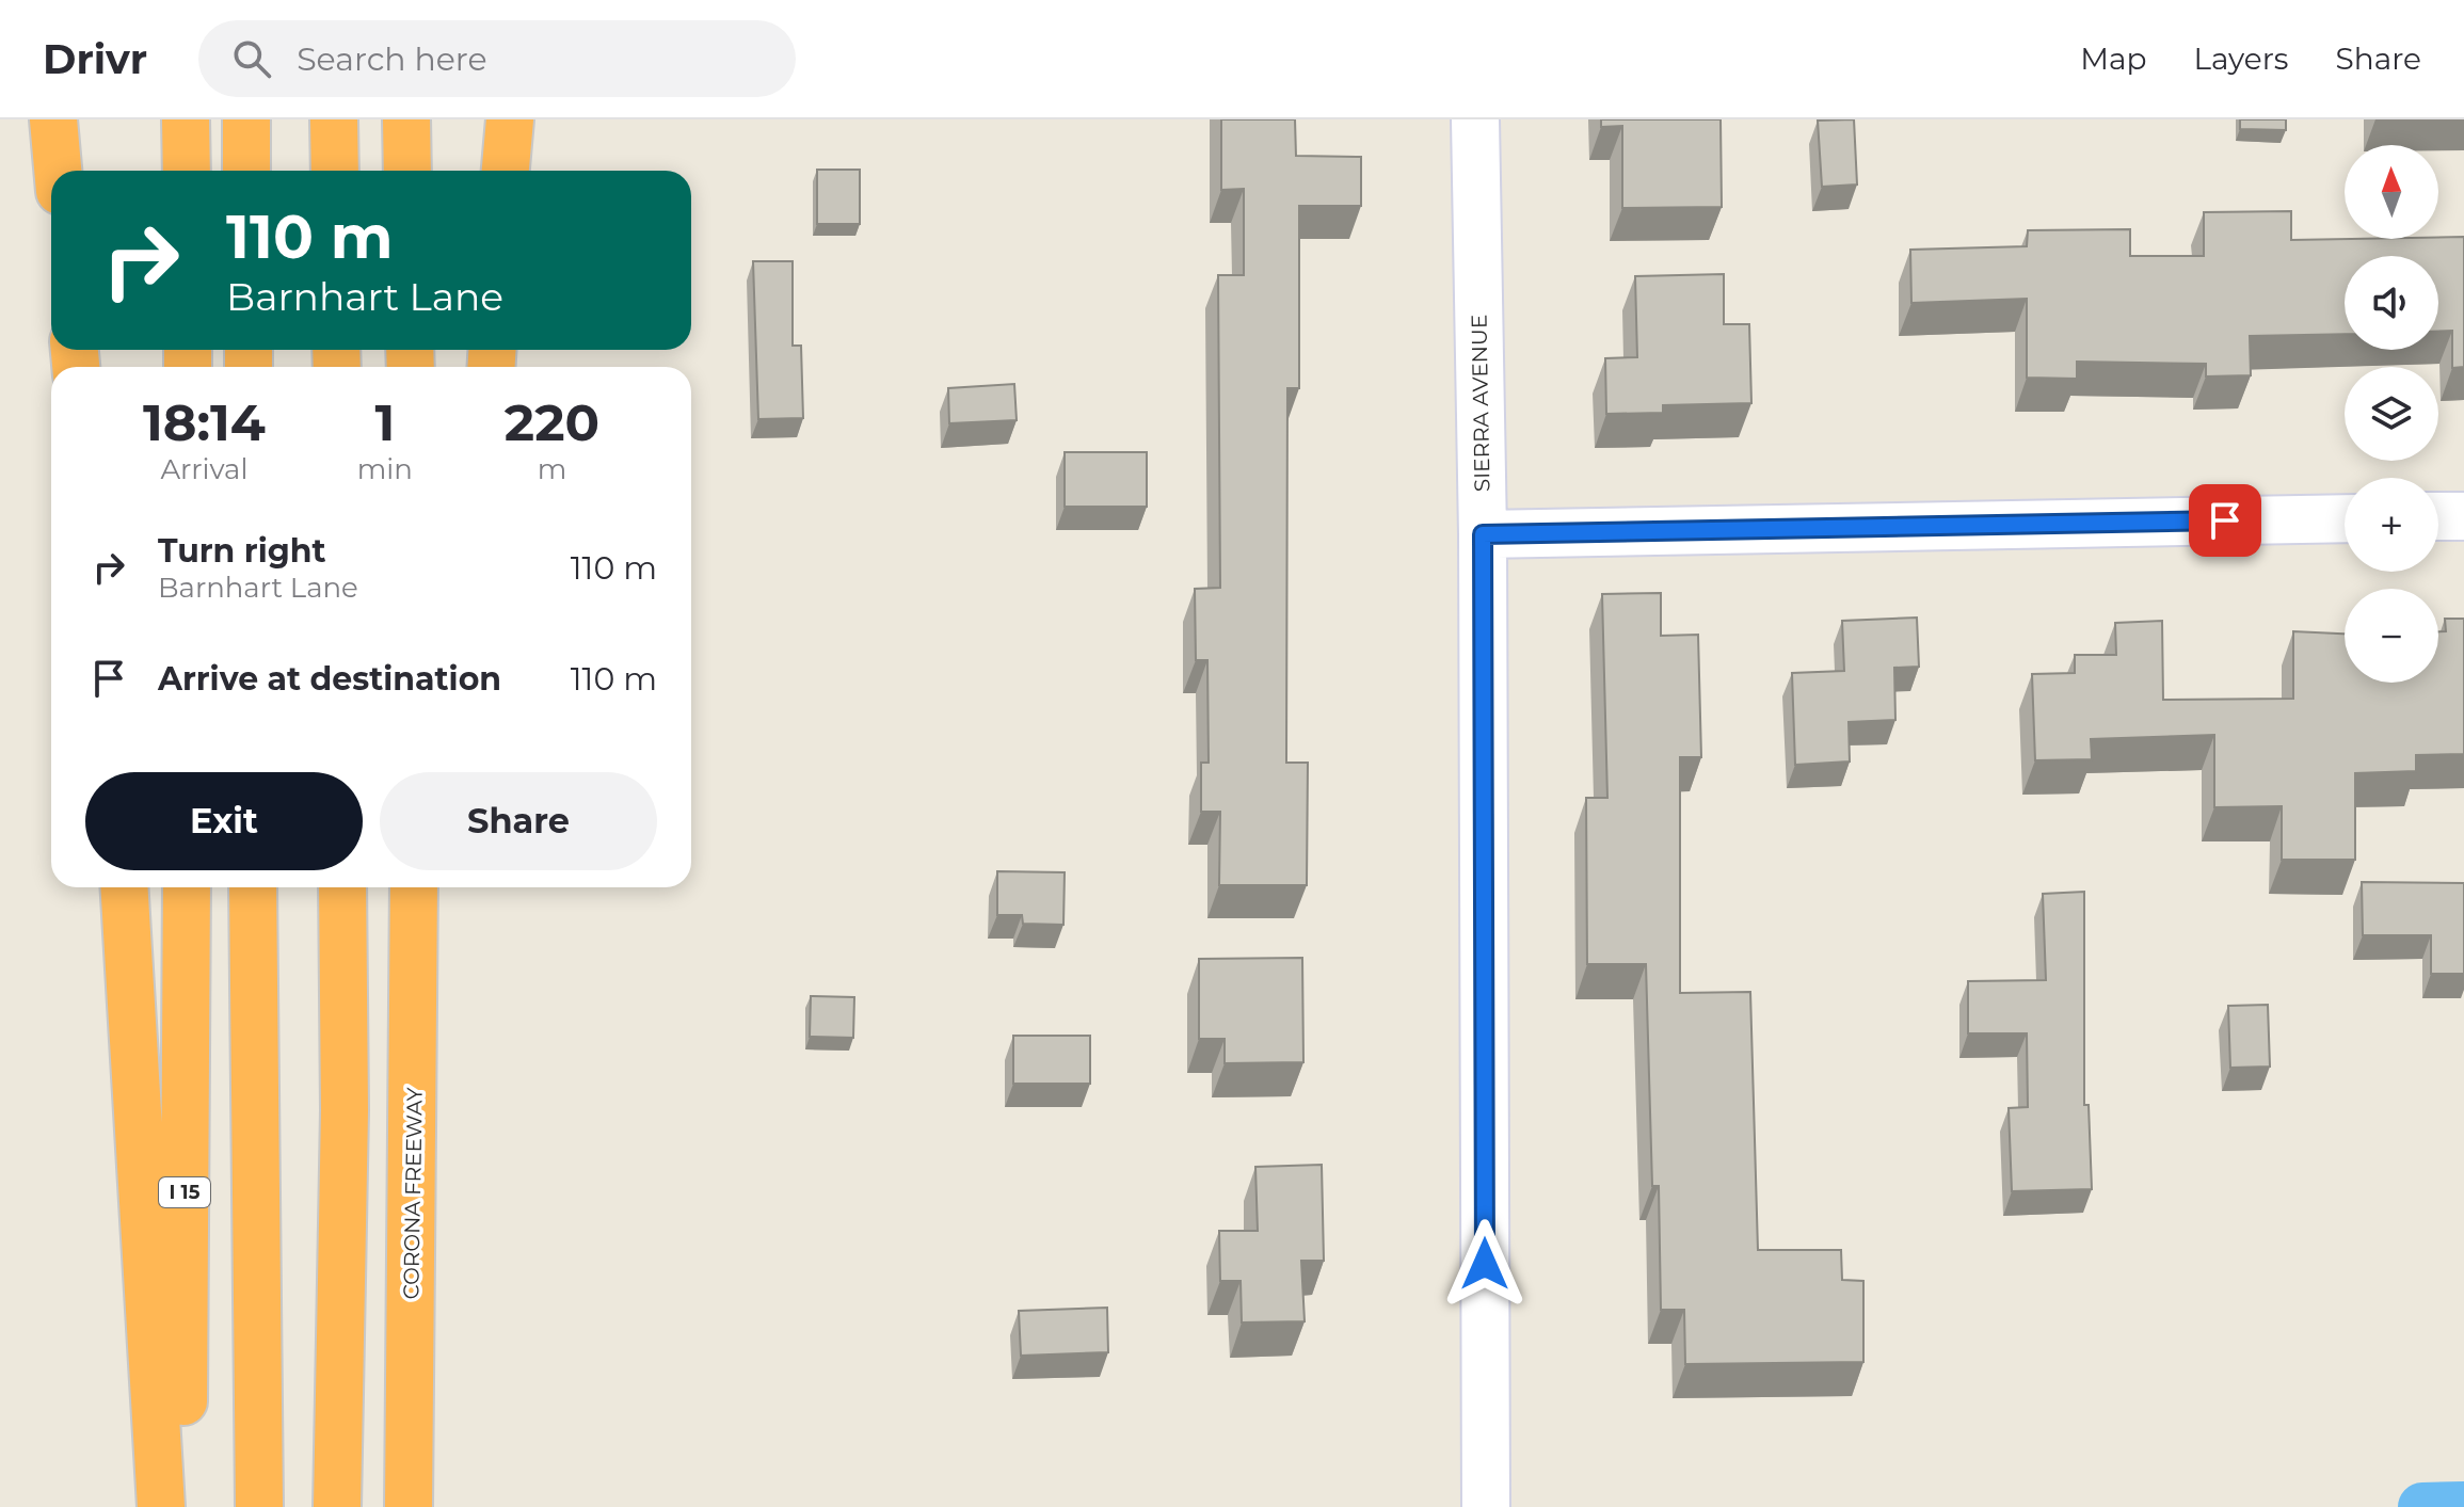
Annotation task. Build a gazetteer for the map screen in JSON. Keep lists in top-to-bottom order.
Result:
{
  "streets": {
    "highway": ["I 15", "CORONA FREEWAY"],
    "street": ["SIERRA AVENUE"]
  },
  "north": "top",
  "page": {
    "header": "Drivr",
    "search": "Search here",
    "nav": ["Map", "Layers", "Share"],
    "map_buttons": ["+", "−"],
    "turn": ["110 m", "Barnhart Lane"],
    "eta": [
      "18:14",
      "Arrival",
      "1",
      "min",
      "220",
      "m"
    ],
    "list": [
      {
        "name": "Turn right",
        "note": "Barnhart Lane",
        "value": "110 m"
      },
      {
        "name": "Arrive at destination",
        "value": "110 m"
      }
    ],
    "buttons": ["Exit", "Share"]
  }
}
